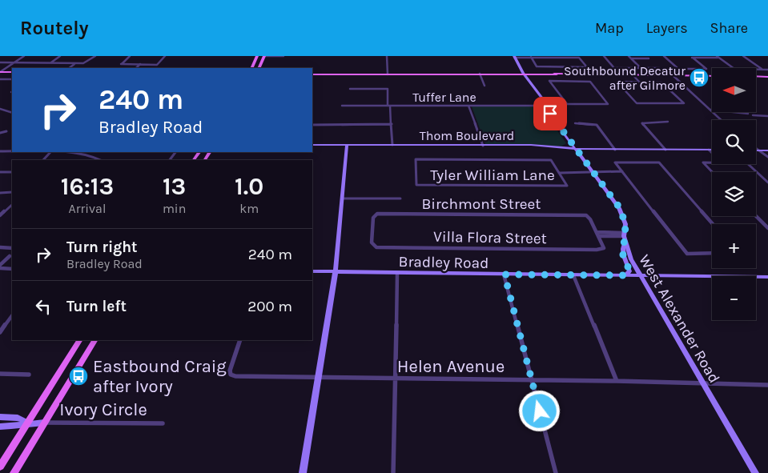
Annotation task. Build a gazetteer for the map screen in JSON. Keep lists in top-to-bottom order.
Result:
{
  "streets": {
    "street": [
      "Tuffer Lane",
      "Thom Boulevard",
      "Tyler William Lane",
      "Birchmont Street",
      "Villa Flora Street",
      "Bradley Road",
      "West Alexander Road",
      "Helen Avenue",
      "Ivory Circle"
    ]
  },
  "crossings": [
    ["Tuffer Lane", "West Alexander Road"],
    ["Thom Boulevard", "West Alexander Road"],
    ["Birchmont Street", "Villa Flora Street"],
    ["Bradley Road", "West Alexander Road"],
    ["West Alexander Road", "Helen Avenue"]
  ],
  "places": {
    "bus stop": ["Southbound Decatur after Gilmore", "Eastbound Craig after Ivory"]
  },
  "north": "left",
  "page": {
    "header": "Routely",
    "nav": ["Map", "Layers", "Share"],
    "map_buttons": ["+", "−"],
    "turn": ["240 m", "Bradley Road"],
    "eta": [
      "16:13",
      "Arrival",
      "13",
      "min",
      "1.0",
      "km"
    ],
    "list": [
      {
        "name": "Turn right",
        "note": "Bradley Road",
        "value": "240 m"
      },
      {
        "name": "Turn left",
        "value": "200 m"
      }
    ]
  }
}
